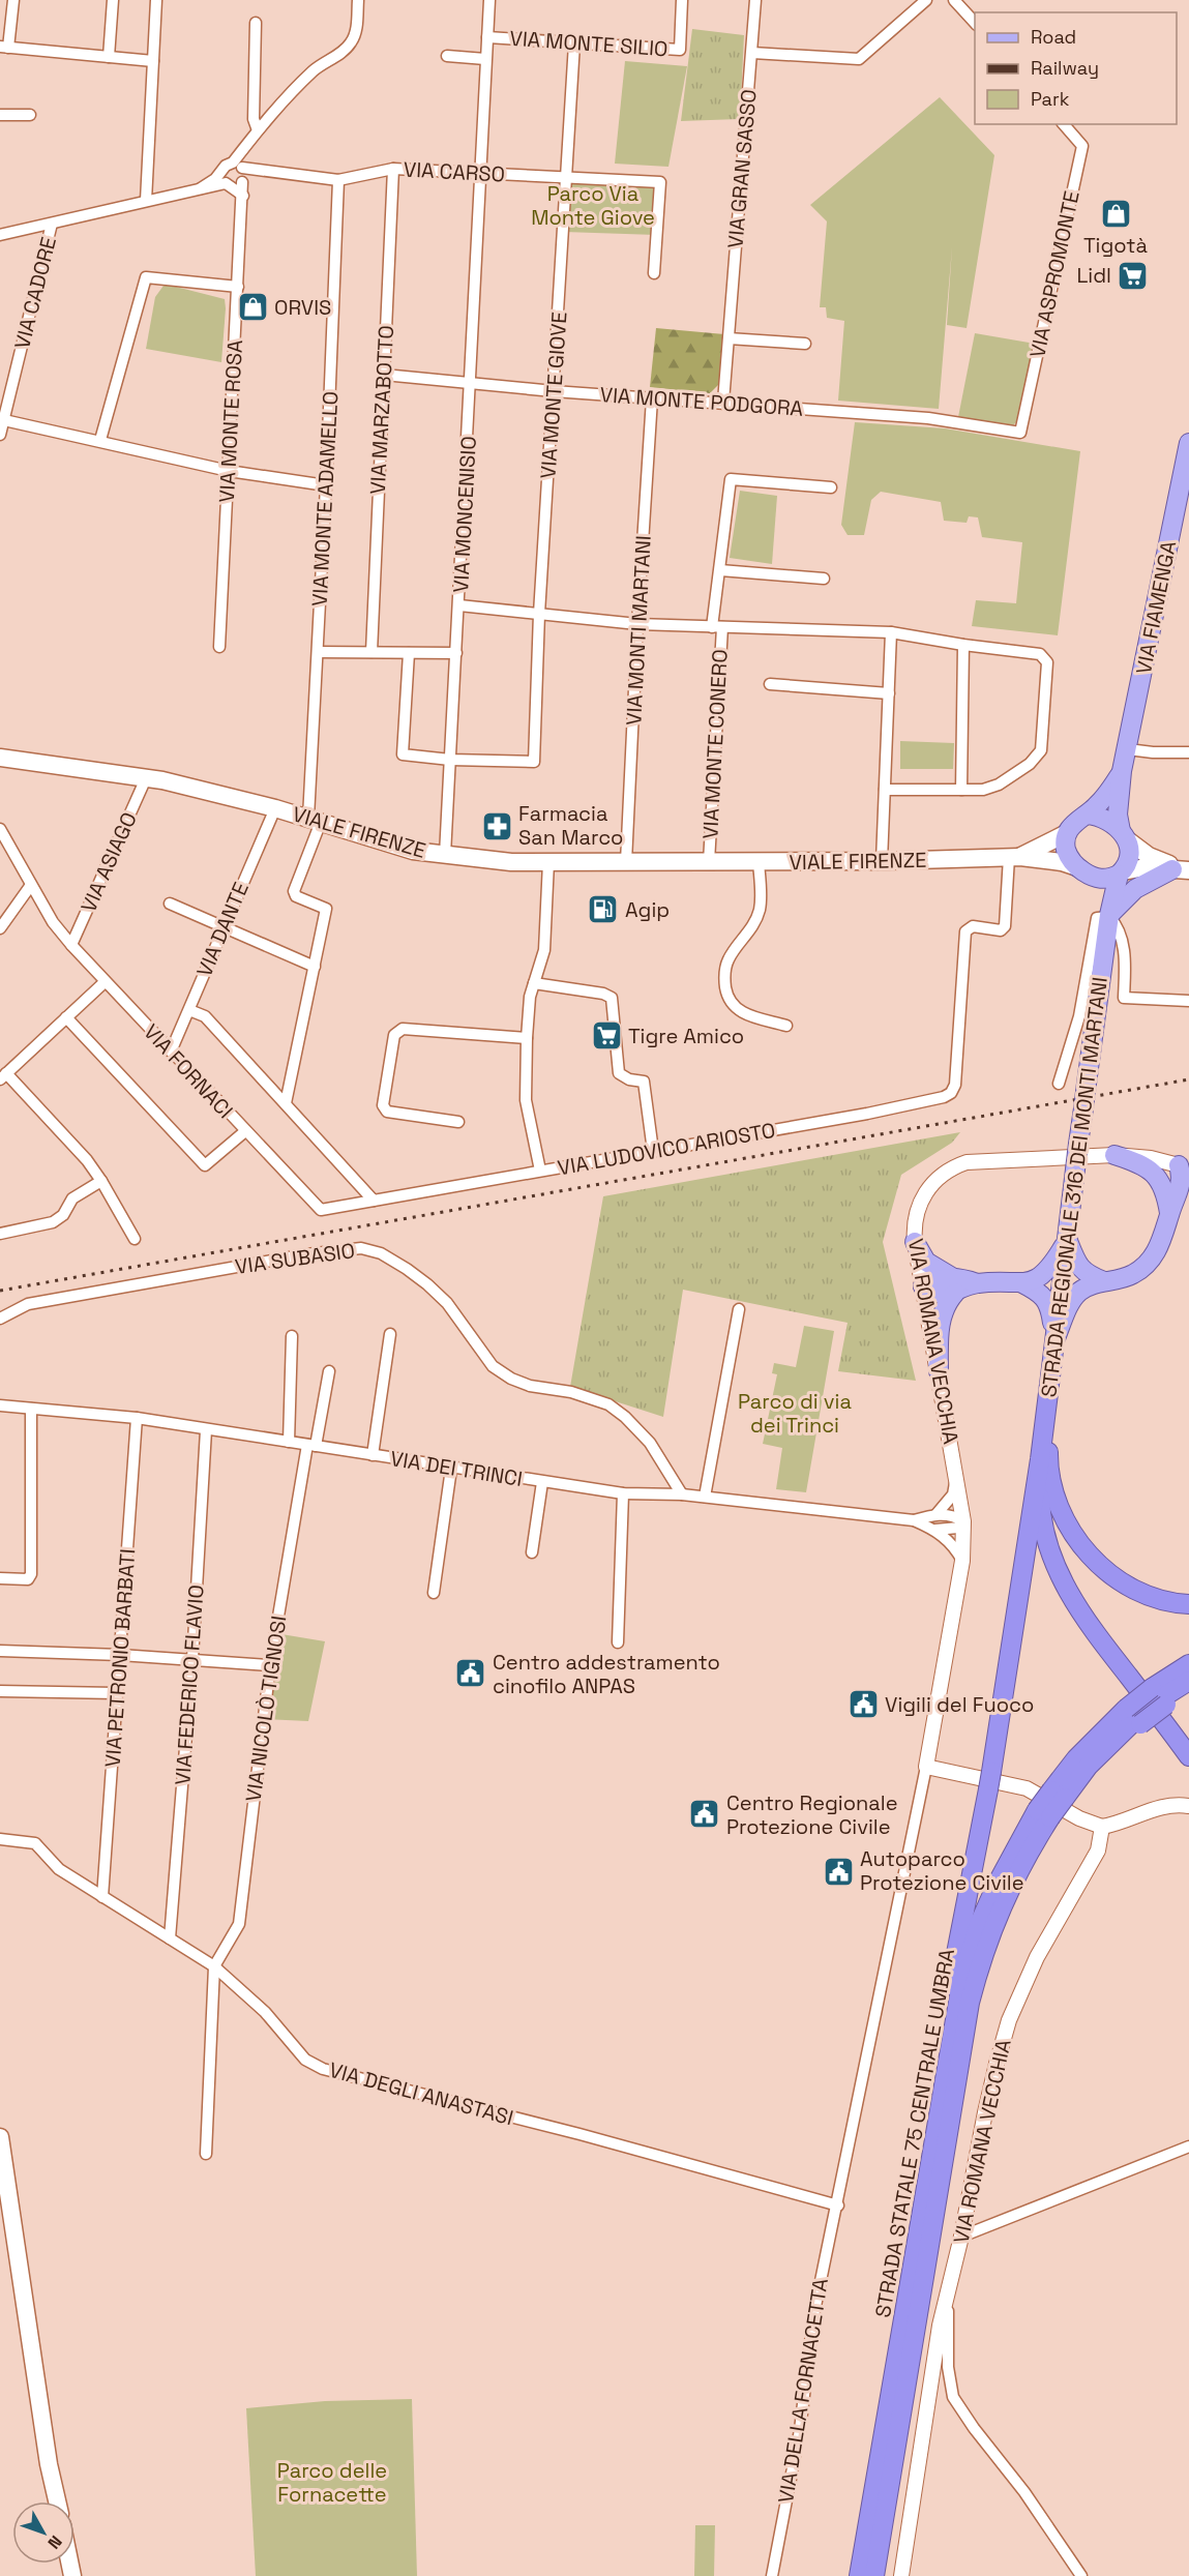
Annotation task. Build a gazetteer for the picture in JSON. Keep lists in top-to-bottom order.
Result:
{
  "streets": {
    "highway": ["STRADA REGIONALE 316 DEI MONTI MARTANI", "STRADA STATALE 75 CENTRALE UMBRA"],
    "main road": ["VIA FIAMENGA", "VIALE FIRENZE"],
    "street": [
      "VIA MONTE SILIO",
      "VIA GRAN SASSO",
      "VIA CARSO",
      "VIA ASPROMONTE",
      "VIA CADORE",
      "VIA MONTE GIOVE",
      "VIA MONTE PODGORA",
      "VIA MARZABOTTO",
      "VIA MONTE ROSA",
      "VIA MONTE ADAMELLO",
      "VIA MONCENISIO",
      "VIA MONTI MARTANI",
      "VIA MONTE CONERO",
      "VIA ASIAGO",
      "VIA DANTE",
      "VIA FORNACI",
      "VIA LUDOVICO ARIOSTO",
      "VIA SUBASIO",
      "VIA ROMANA VECCHIA",
      "VIA DEI TRINCI",
      "VIA PETRONIO BARBATI",
      "VIA FEDERICO FLAVIO",
      "VIA NICOLÒ TIGNOSI",
      "VIA DEGLI ANASTASI",
      "VIA DELLA FORNACETTA"
    ]
  },
  "crossings": [
    ["VIA MONTE SILIO", "VIA MONTE GIOVE"],
    ["VIA MONTE SILIO", "VIA MONCENISIO"],
    ["VIA GRAN SASSO", "VIA MONTE PODGORA"],
    ["VIA CARSO", "VIA MONTE GIOVE"],
    ["VIA CARSO", "VIA MARZABOTTO"],
    ["VIA CARSO", "VIA MONTE ROSA"],
    ["VIA CARSO", "VIA MONTE ADAMELLO"],
    ["VIA CARSO", "VIA MONCENISIO"],
    ["VIA ASPROMONTE", "VIA MONTE PODGORA"],
    ["VIA MONTE GIOVE", "VIA MONTE PODGORA"],
    ["VIA MONTE GIOVE", "VIA MONCENISIO"],
    ["VIA MONTE PODGORA", "VIA MARZABOTTO"],
    ["VIA MONTE PODGORA", "VIA MONCENISIO"],
    ["VIA MONTE PODGORA", "VIA MONTI MARTANI"],
    ["VIA MONTE ADAMELLO", "VIALE FIRENZE"],
    ["VIA MONCENISIO", "VIALE FIRENZE"],
    ["VIA FIAMENGA", "VIALE FIRENZE"],
    ["VIA FIAMENGA", "STRADA REGIONALE 316 DEI MONTI MARTANI"],
    ["VIA MONTI MARTANI", "VIALE FIRENZE"],
    ["VIA MONTE CONERO", "VIALE FIRENZE"],
    ["VIALE FIRENZE", "VIA ASIAGO"],
    ["VIALE FIRENZE", "VIA DANTE"],
    ["VIALE FIRENZE", "VIA LUDOVICO ARIOSTO"],
    ["VIALE FIRENZE", "STRADA REGIONALE 316 DEI MONTI MARTANI"],
    ["VIA ASIAGO", "VIA FORNACI"],
    ["VIA DANTE", "VIA FORNACI"],
    ["VIA FORNACI", "VIA LUDOVICO ARIOSTO"],
    ["VIA SUBASIO", "VIA DEI TRINCI"],
    ["VIA ROMANA VECCHIA", "VIA DEI TRINCI"],
    ["VIA ROMANA VECCHIA", "VIA DEGLI ANASTASI"],
    ["VIA ROMANA VECCHIA", "VIA DELLA FORNACETTA"],
    ["VIA DEI TRINCI", "VIA PETRONIO BARBATI"],
    ["VIA DEI TRINCI", "VIA FEDERICO FLAVIO"],
    ["VIA DEI TRINCI", "VIA NICOLÒ TIGNOSI"],
    ["VIA PETRONIO BARBATI", "VIA DEGLI ANASTASI"],
    ["VIA FEDERICO FLAVIO", "VIA DEGLI ANASTASI"],
    ["VIA NICOLÒ TIGNOSI", "VIA DEGLI ANASTASI"],
    ["VIA DEGLI ANASTASI", "VIA DELLA FORNACETTA"]
  ],
  "parks": ["Parco Via Monte Giove", "Parco di via dei Trinci", "Parco delle Fornacette"],
  "places": {
    "shop": ["Tigotà", "ORVIS"],
    "supermarket": ["Lidl", "Tigre Amico"],
    "pharmacy": ["Farmacia San Marco"],
    "fuel station": ["Agip"],
    "public building": [
      "Centro addestramento cinofilo ANPAS",
      "Vigili del Fuoco",
      "Centro Regionale Protezione Civile",
      "Autoparco Protezione Civile"
    ]
  },
  "legend": ["Road", "Railway", "Park"],
  "north": "bottom right"
}
